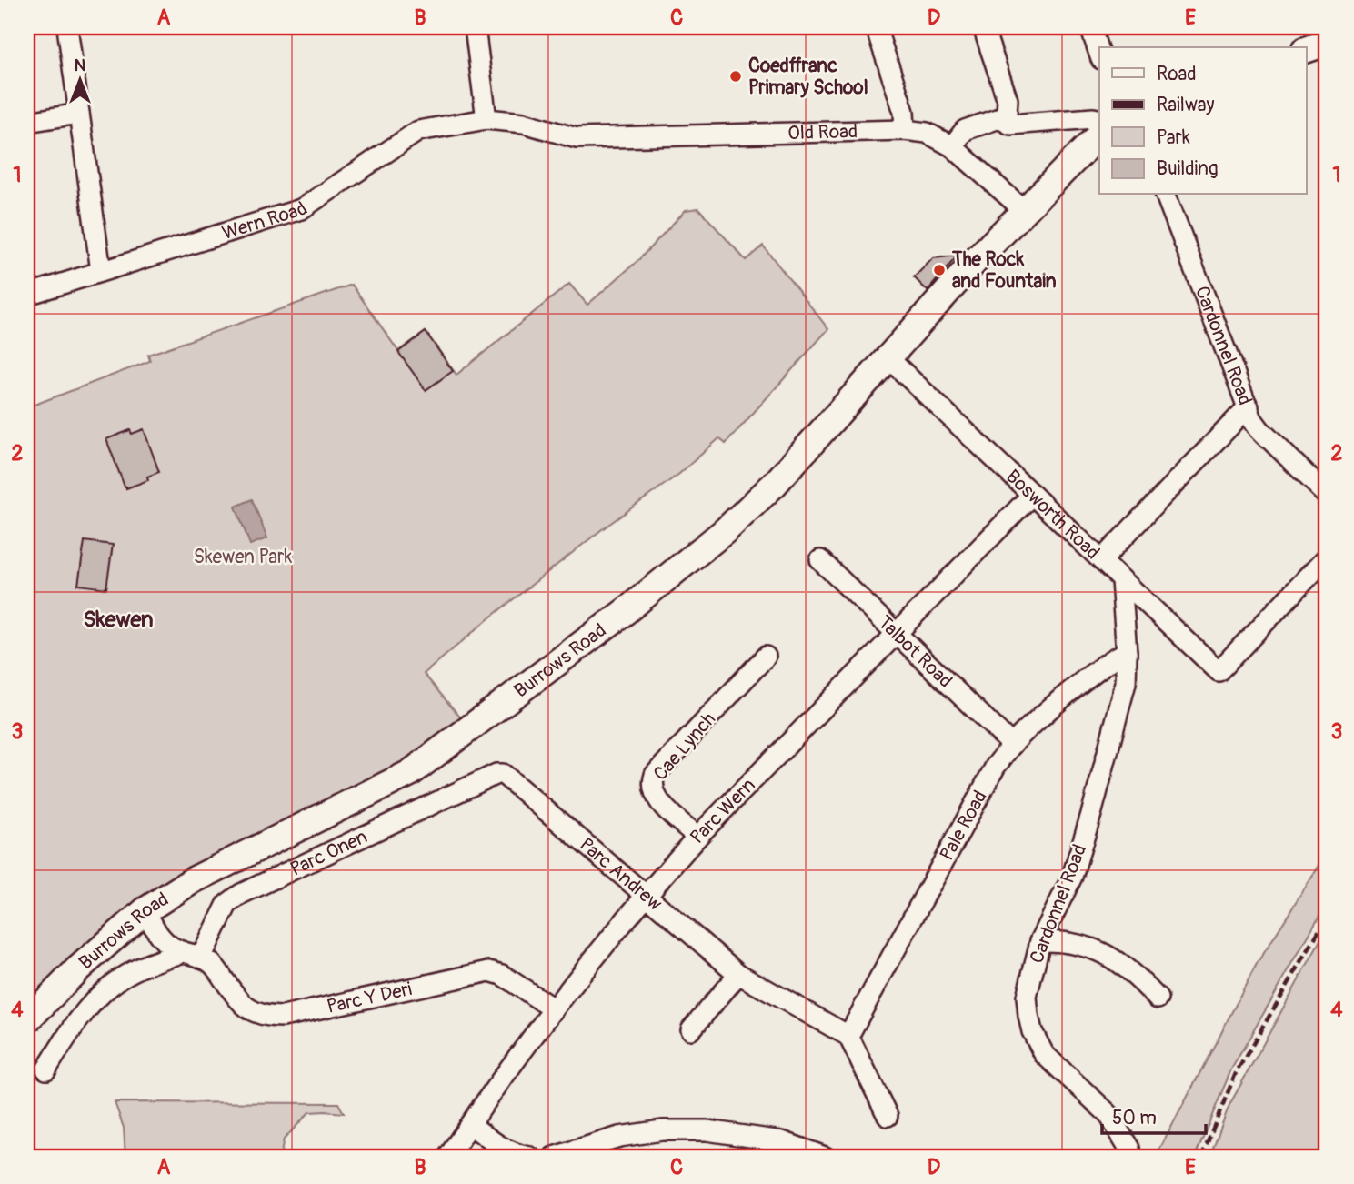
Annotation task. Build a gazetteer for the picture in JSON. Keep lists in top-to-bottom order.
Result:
{
  "streets": {
    "main road": ["Burrows Road"],
    "street": [
      "Old Road",
      "Wern Road",
      "Cardonnel Road",
      "Bosworth Road",
      "Talbot Road",
      "Cae Lynch",
      "Parc Wern",
      "Pale Road",
      "Parc Onen",
      "Parc Andrew",
      "Parc Y Deri"
    ]
  },
  "crossings": [
    ["Old Road", "Wern Road"],
    ["Old Road", "Burrows Road"],
    ["Cardonnel Road", "Bosworth Road"],
    ["Cardonnel Road", "Pale Road"],
    ["Bosworth Road", "Burrows Road"],
    ["Bosworth Road", "Parc Wern"],
    ["Talbot Road", "Parc Wern"],
    ["Talbot Road", "Pale Road"],
    ["Cae Lynch", "Parc Wern"],
    ["Parc Wern", "Parc Andrew"],
    ["Parc Wern", "Parc Y Deri"],
    ["Parc Onen", "Parc Andrew"],
    ["Parc Onen", "Parc Y Deri"]
  ],
  "districts": ["Skewen"],
  "parks": ["Skewen Park"],
  "places": ["Coedffranc Primary School", "The Rock and Fountain"],
  "legend": [
    "Road",
    "Railway",
    "Park",
    "Building"
  ],
  "scale_bar": "50 m",
  "north": "top",
  "grid": {
    "columns": [
      "A",
      "B",
      "C",
      "D",
      "E"
    ],
    "rows": [
      "1",
      "2",
      "3",
      "4"
    ]
  }
}
